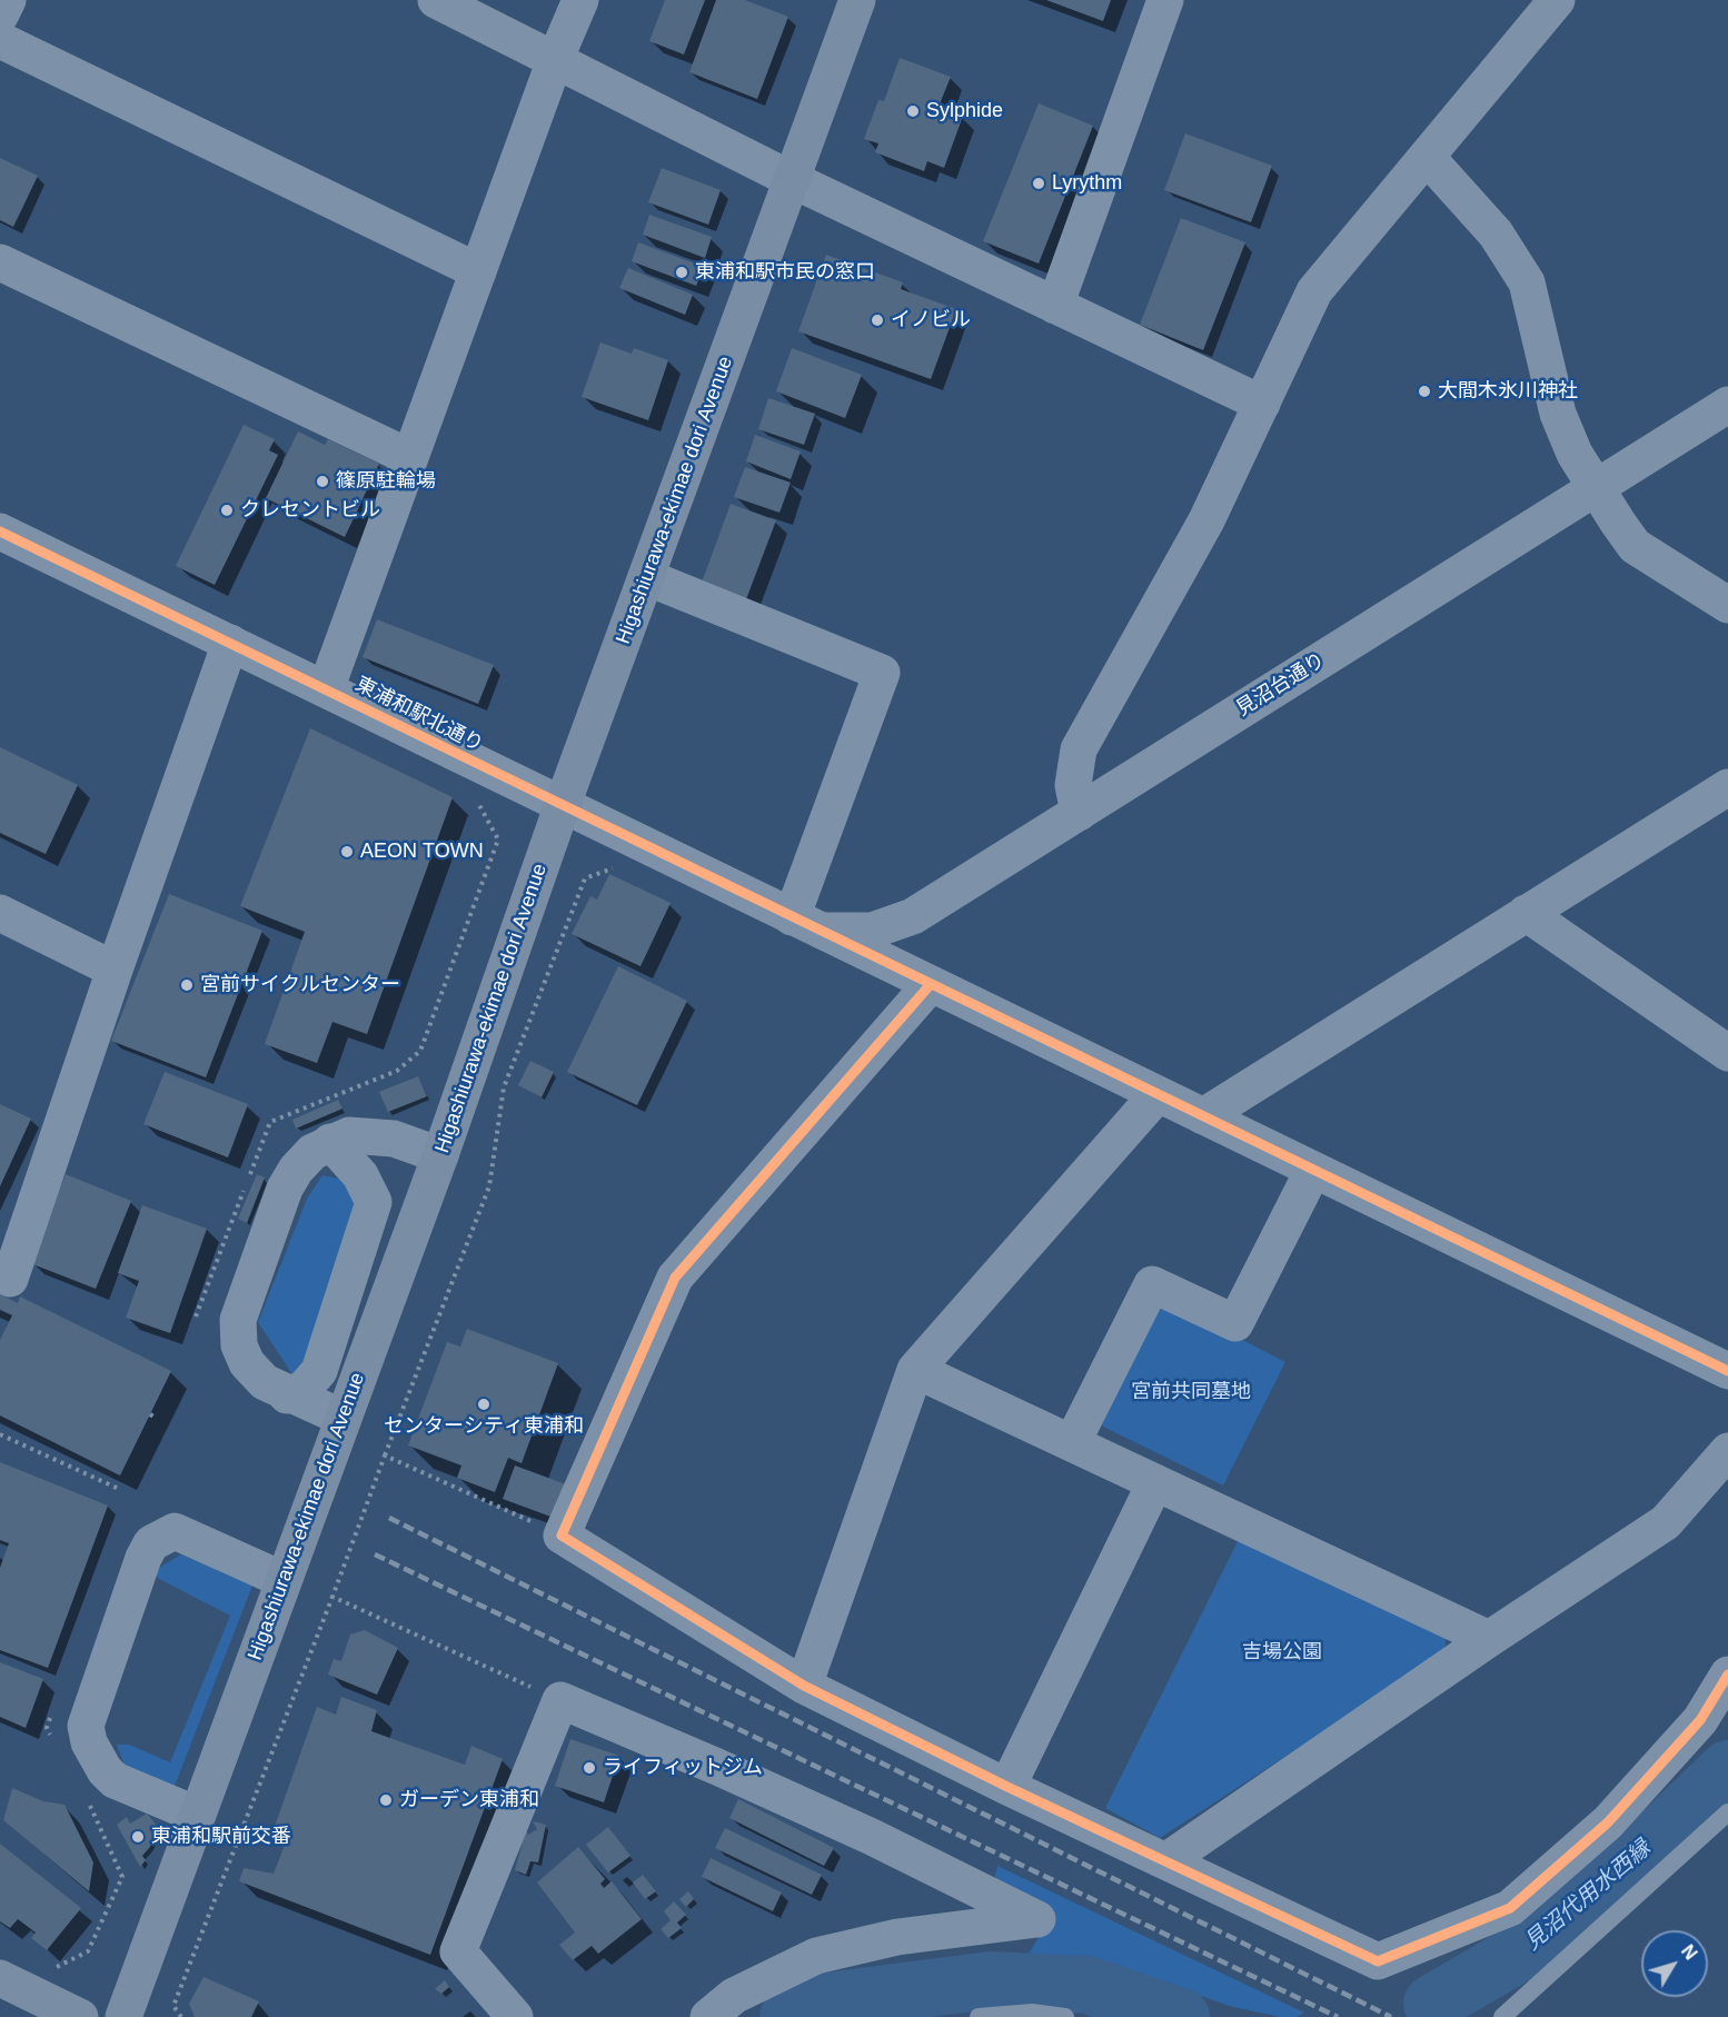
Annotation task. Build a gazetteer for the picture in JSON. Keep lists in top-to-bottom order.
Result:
{
  "streets": {
    "main road": ["Higashiurawa-ekimae dori Avenue"],
    "street": ["見沼台通り", "東浦和駅北通り"]
  },
  "crossings": [
    ["Higashiurawa-ekimae dori Avenue", "東浦和駅北通り"],
    ["見沼台通り", "東浦和駅北通り"]
  ],
  "water": ["見沼代用水西縁"],
  "parks": ["宮前共同墓地", "吉場公園"],
  "places": [
    "Sylphide",
    "Lyrythm",
    "東浦和駅市民の窓口",
    "イノビル",
    "大間木氷川神社",
    "篠原駐輪場",
    "クレセントビル",
    "AEON TOWN",
    "宮前サイクルセンター",
    "センターシティ東浦和",
    "ライフィットジム",
    "ガーデン東浦和",
    "東浦和駅前交番"
  ],
  "north": "top right"
}
